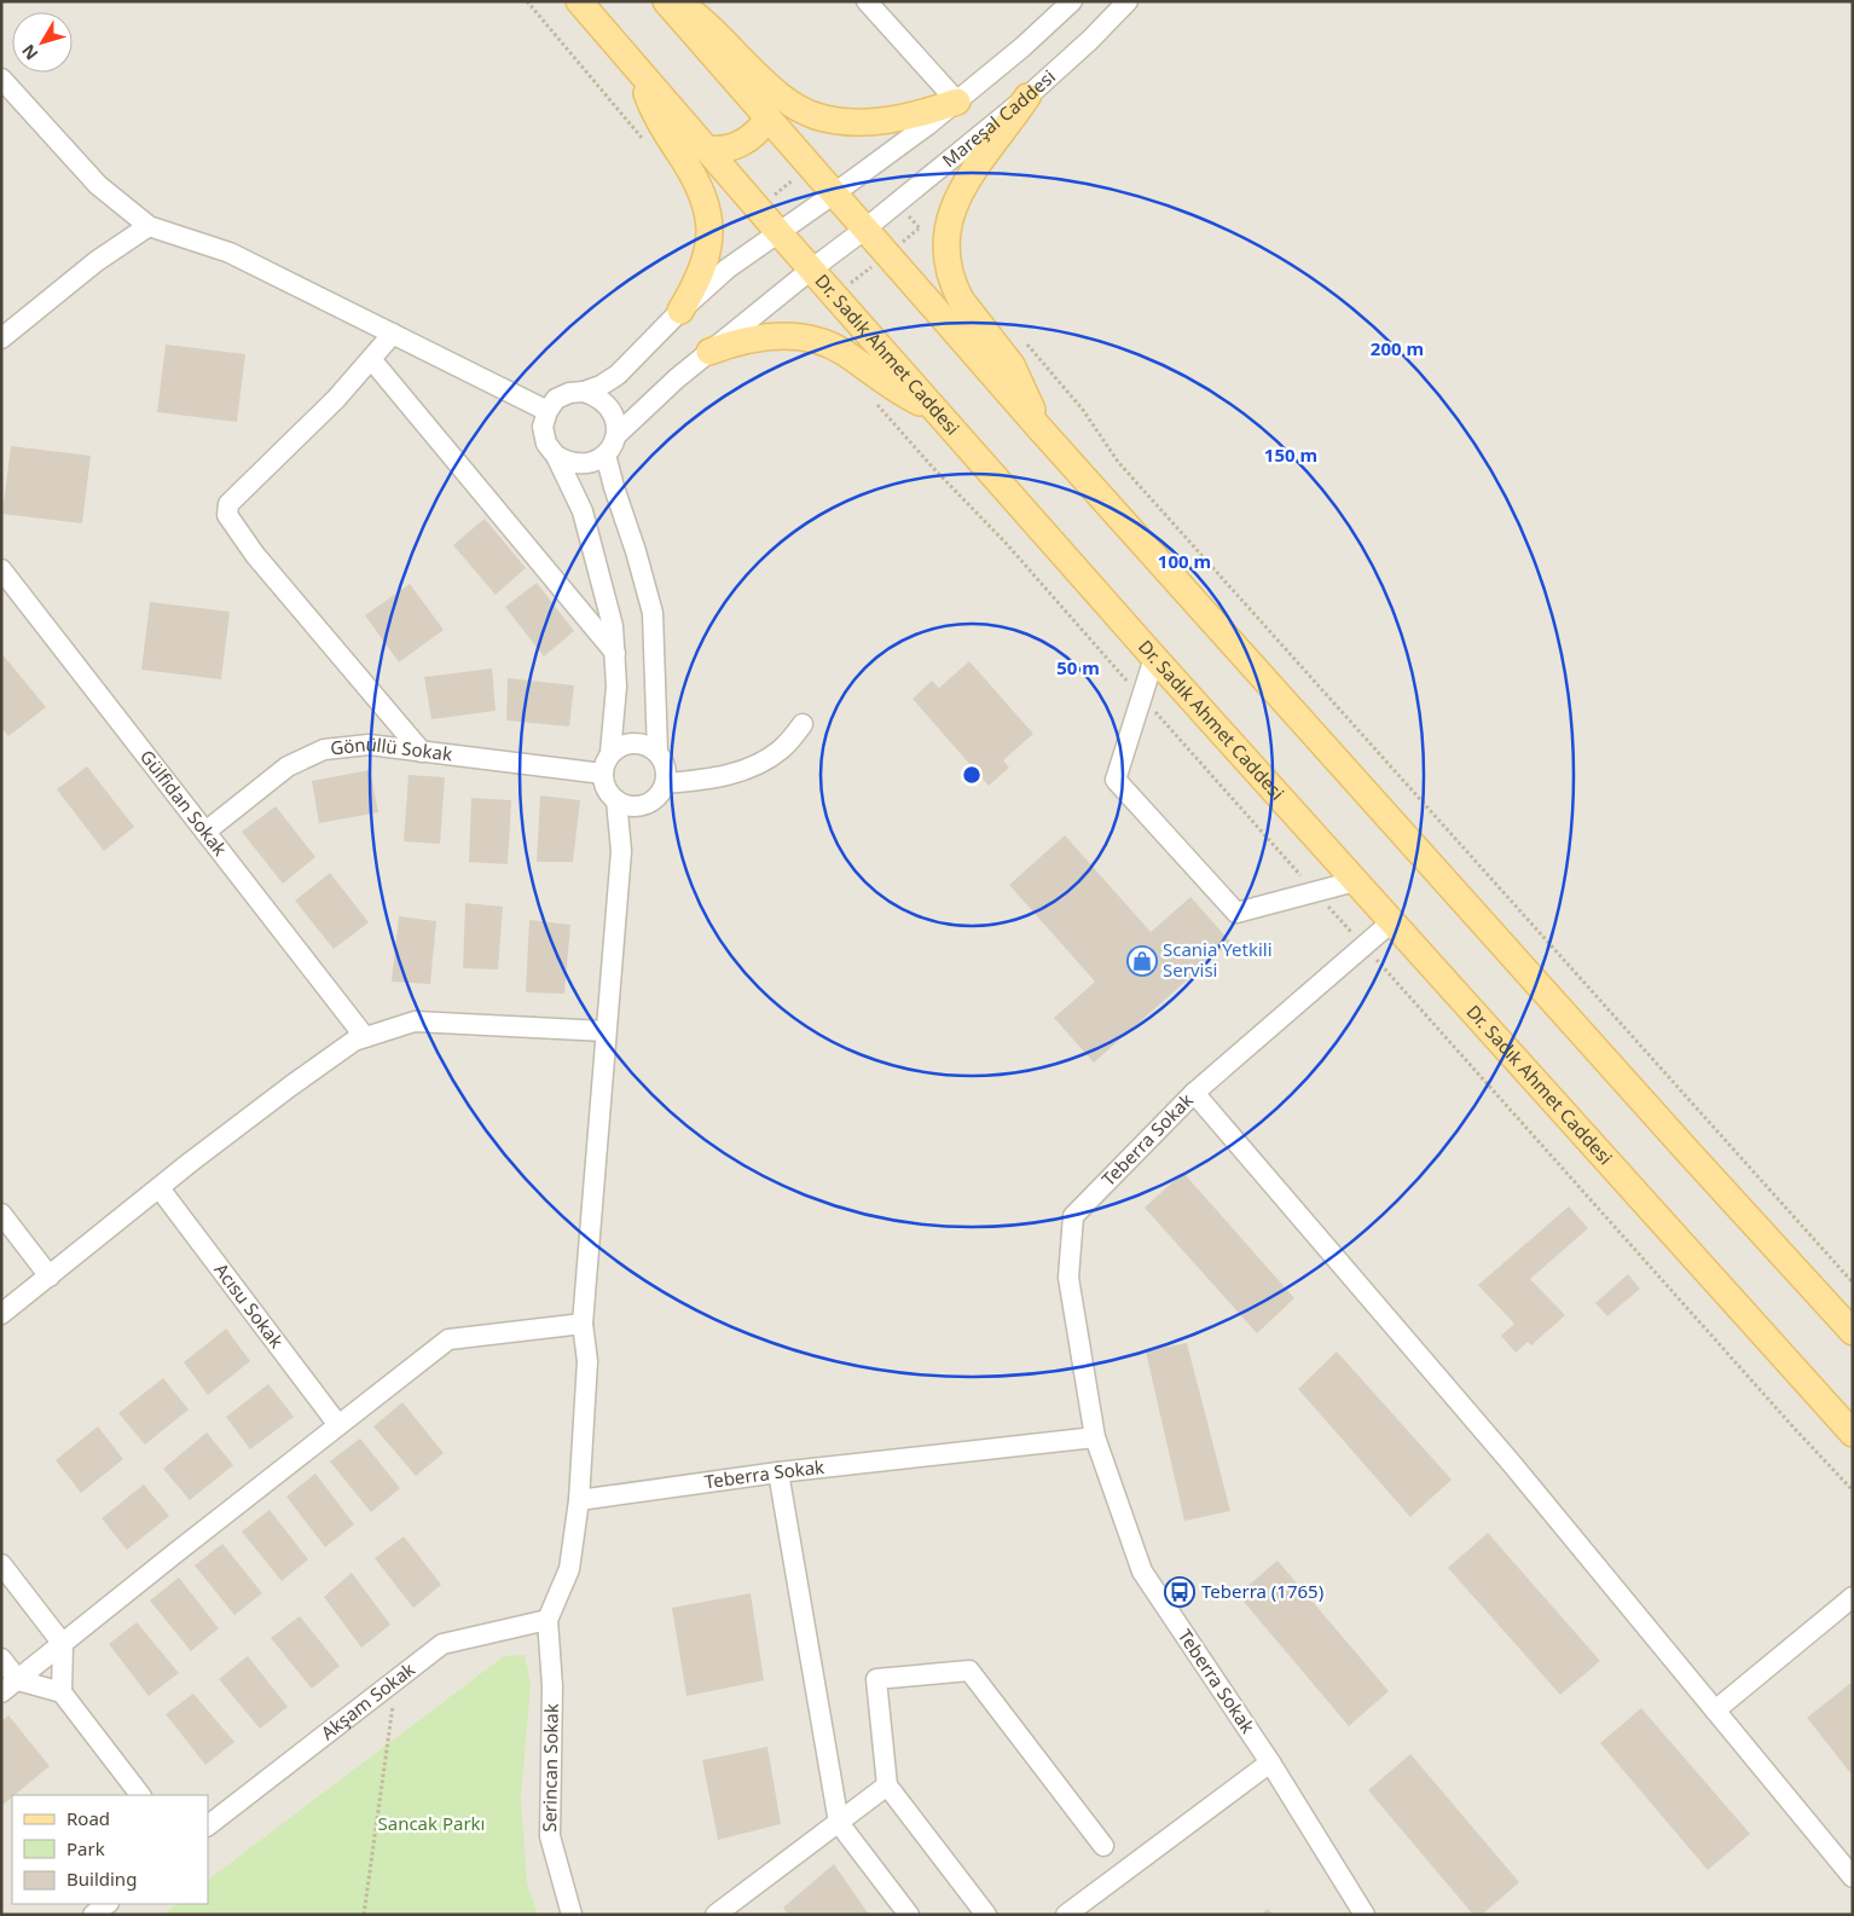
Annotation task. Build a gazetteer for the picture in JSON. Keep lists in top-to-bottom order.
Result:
{
  "streets": {
    "main road": ["Dr. Sadık Ahmet Caddesi"],
    "street": [
      "Mareşal Caddesi",
      "Gönüllü Sokak",
      "Gülfidan Sokak",
      "Teberra Sokak",
      "Acısu Sokak",
      "Akşam Sokak",
      "Serincan Sokak"
    ]
  },
  "crossings": [
    ["Mareşal Caddesi", "Dr. Sadık Ahmet Caddesi"],
    ["Dr. Sadık Ahmet Caddesi", "Teberra Sokak"],
    ["Gönüllü Sokak", "Gülfidan Sokak"],
    ["Akşam Sokak", "Serincan Sokak"]
  ],
  "parks": ["Sancak Parkı"],
  "places": {
    "shop": ["Scania Yetkili Servisi"],
    "bus stop": ["Teberra (1765)"]
  },
  "legend": ["Road", "Park", "Building"],
  "north": "bottom left",
  "rings": [
    "200 m",
    "150 m",
    "100 m",
    "50 m"
  ]
}
